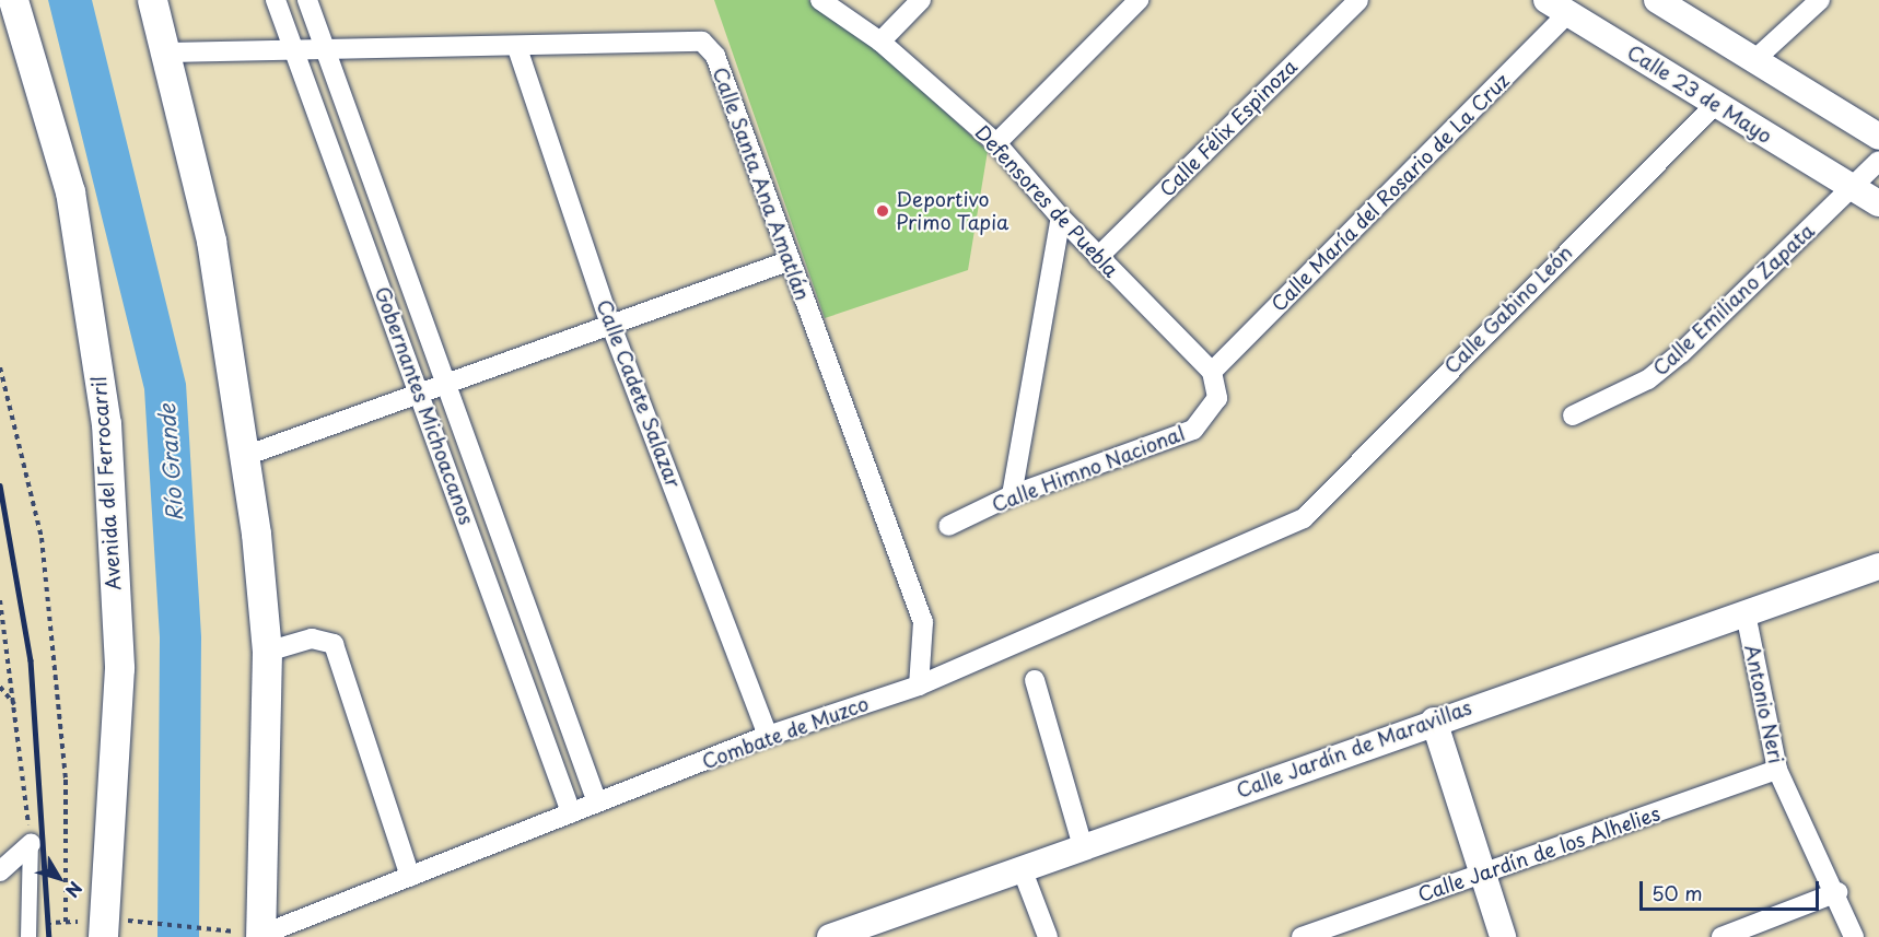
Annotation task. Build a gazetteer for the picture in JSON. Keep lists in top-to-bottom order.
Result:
{
  "streets": {
    "main road": ["Avenida del Ferrocarril"],
    "street": [
      "Calle 23 de Mayo",
      "Calle Félix Espinoza",
      "Calle Santa Ana Amatlán",
      "Calle María del Rosario de La Cruz",
      "Defensores de Puebla",
      "Calle Emiliano Zapata",
      "Calle Gabino León",
      "Calle Cadete Salazar",
      "Gobernantes Michoacanos",
      "Calle Himno Nacional",
      "Antonio Neri",
      "Combate de Muzco",
      "Calle Jardín de Maravillas",
      "Calle Jardín de los Alhelies"
    ]
  },
  "crossings": [
    ["Calle 23 de Mayo", "Calle María del Rosario de La Cruz"],
    ["Calle 23 de Mayo", "Calle Emiliano Zapata"],
    ["Calle 23 de Mayo", "Calle Gabino León"],
    ["Calle Félix Espinoza", "Defensores de Puebla"],
    ["Calle Santa Ana Amatlán", "Calle Cadete Salazar"],
    ["Calle Santa Ana Amatlán", "Gobernantes Michoacanos"],
    ["Calle Santa Ana Amatlán", "Combate de Muzco"],
    ["Calle María del Rosario de La Cruz", "Defensores de Puebla"],
    ["Calle María del Rosario de La Cruz", "Calle Himno Nacional"],
    ["Defensores de Puebla", "Calle Himno Nacional"],
    ["Calle Gabino León", "Combate de Muzco"],
    ["Calle Cadete Salazar", "Combate de Muzco"],
    ["Gobernantes Michoacanos", "Combate de Muzco"],
    ["Antonio Neri", "Calle Jardín de Maravillas"],
    ["Antonio Neri", "Calle Jardín de los Alhelies"]
  ],
  "water": ["Río Grande"],
  "places": ["Deportivo Primo Tapia"],
  "scale_bar": "50 m",
  "north": "bottom right"
}
